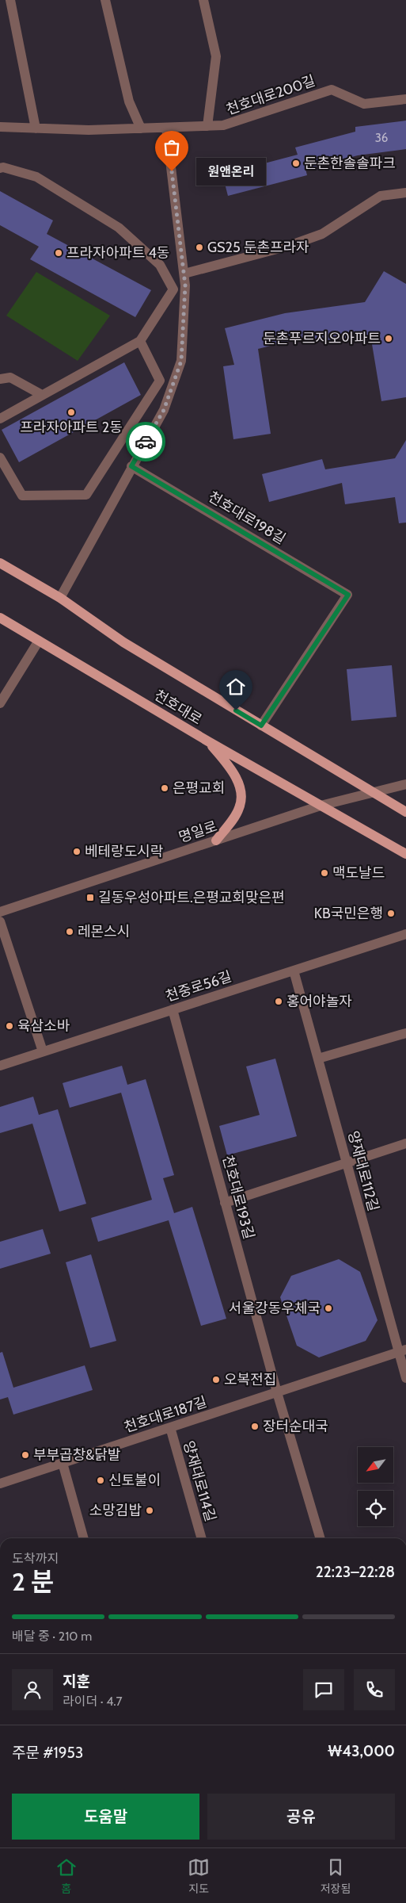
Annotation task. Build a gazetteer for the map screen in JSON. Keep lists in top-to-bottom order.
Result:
{
  "streets": {
    "main road": ["천호대로"],
    "street": [
      "천호대로200길",
      "천호대로198길",
      "명일로",
      "천중로56길",
      "양재대로112길",
      "천호대로193길",
      "천호대로187길",
      "양재대로114길"
    ]
  },
  "crossings": [
    ["천호대로198길", "천호대로"],
    ["천호대로", "명일로"],
    ["천중로56길", "양재대로112길"],
    ["천중로56길", "천호대로193길"],
    ["양재대로112길", "천호대로187길"],
    ["천호대로193길", "천호대로187길"],
    ["천호대로187길", "양재대로114길"]
  ],
  "places": {
    "other": [
      "둔촌한솔솔파크",
      "원앤온리",
      "GS25 둔촌프라자",
      "프라자아파트 4동",
      "둔촌푸르지오아파트",
      "프라자아파트 2동",
      "은평교회",
      "베테랑도시락",
      "맥도날드",
      "KB국민은행",
      "레몬스시",
      "홍어야놀자",
      "육삼소바",
      "서울강동우체국",
      "오복전집",
      "장터순대국",
      "부부곱창&닭발",
      "신토불이",
      "소망김밥"
    ],
    "transit": ["길동우성아파트.은평교회맞은편"]
  },
  "house_numbers": ["36"],
  "north": "bottom left",
  "page": {
    "bubble": "원앤온리",
    "heading": ["2 분", "도착까지", "22:23–22:28"],
    "panel": [
      "지훈",
      "라이더 · 4.7",
      "주문 #1953",
      "₩43,000"
    ],
    "bar": "배달 중 · 210 m",
    "buttons": ["도움말", "공유"],
    "tabs": ["홈", "지도", "저장됨"]
  }
}
